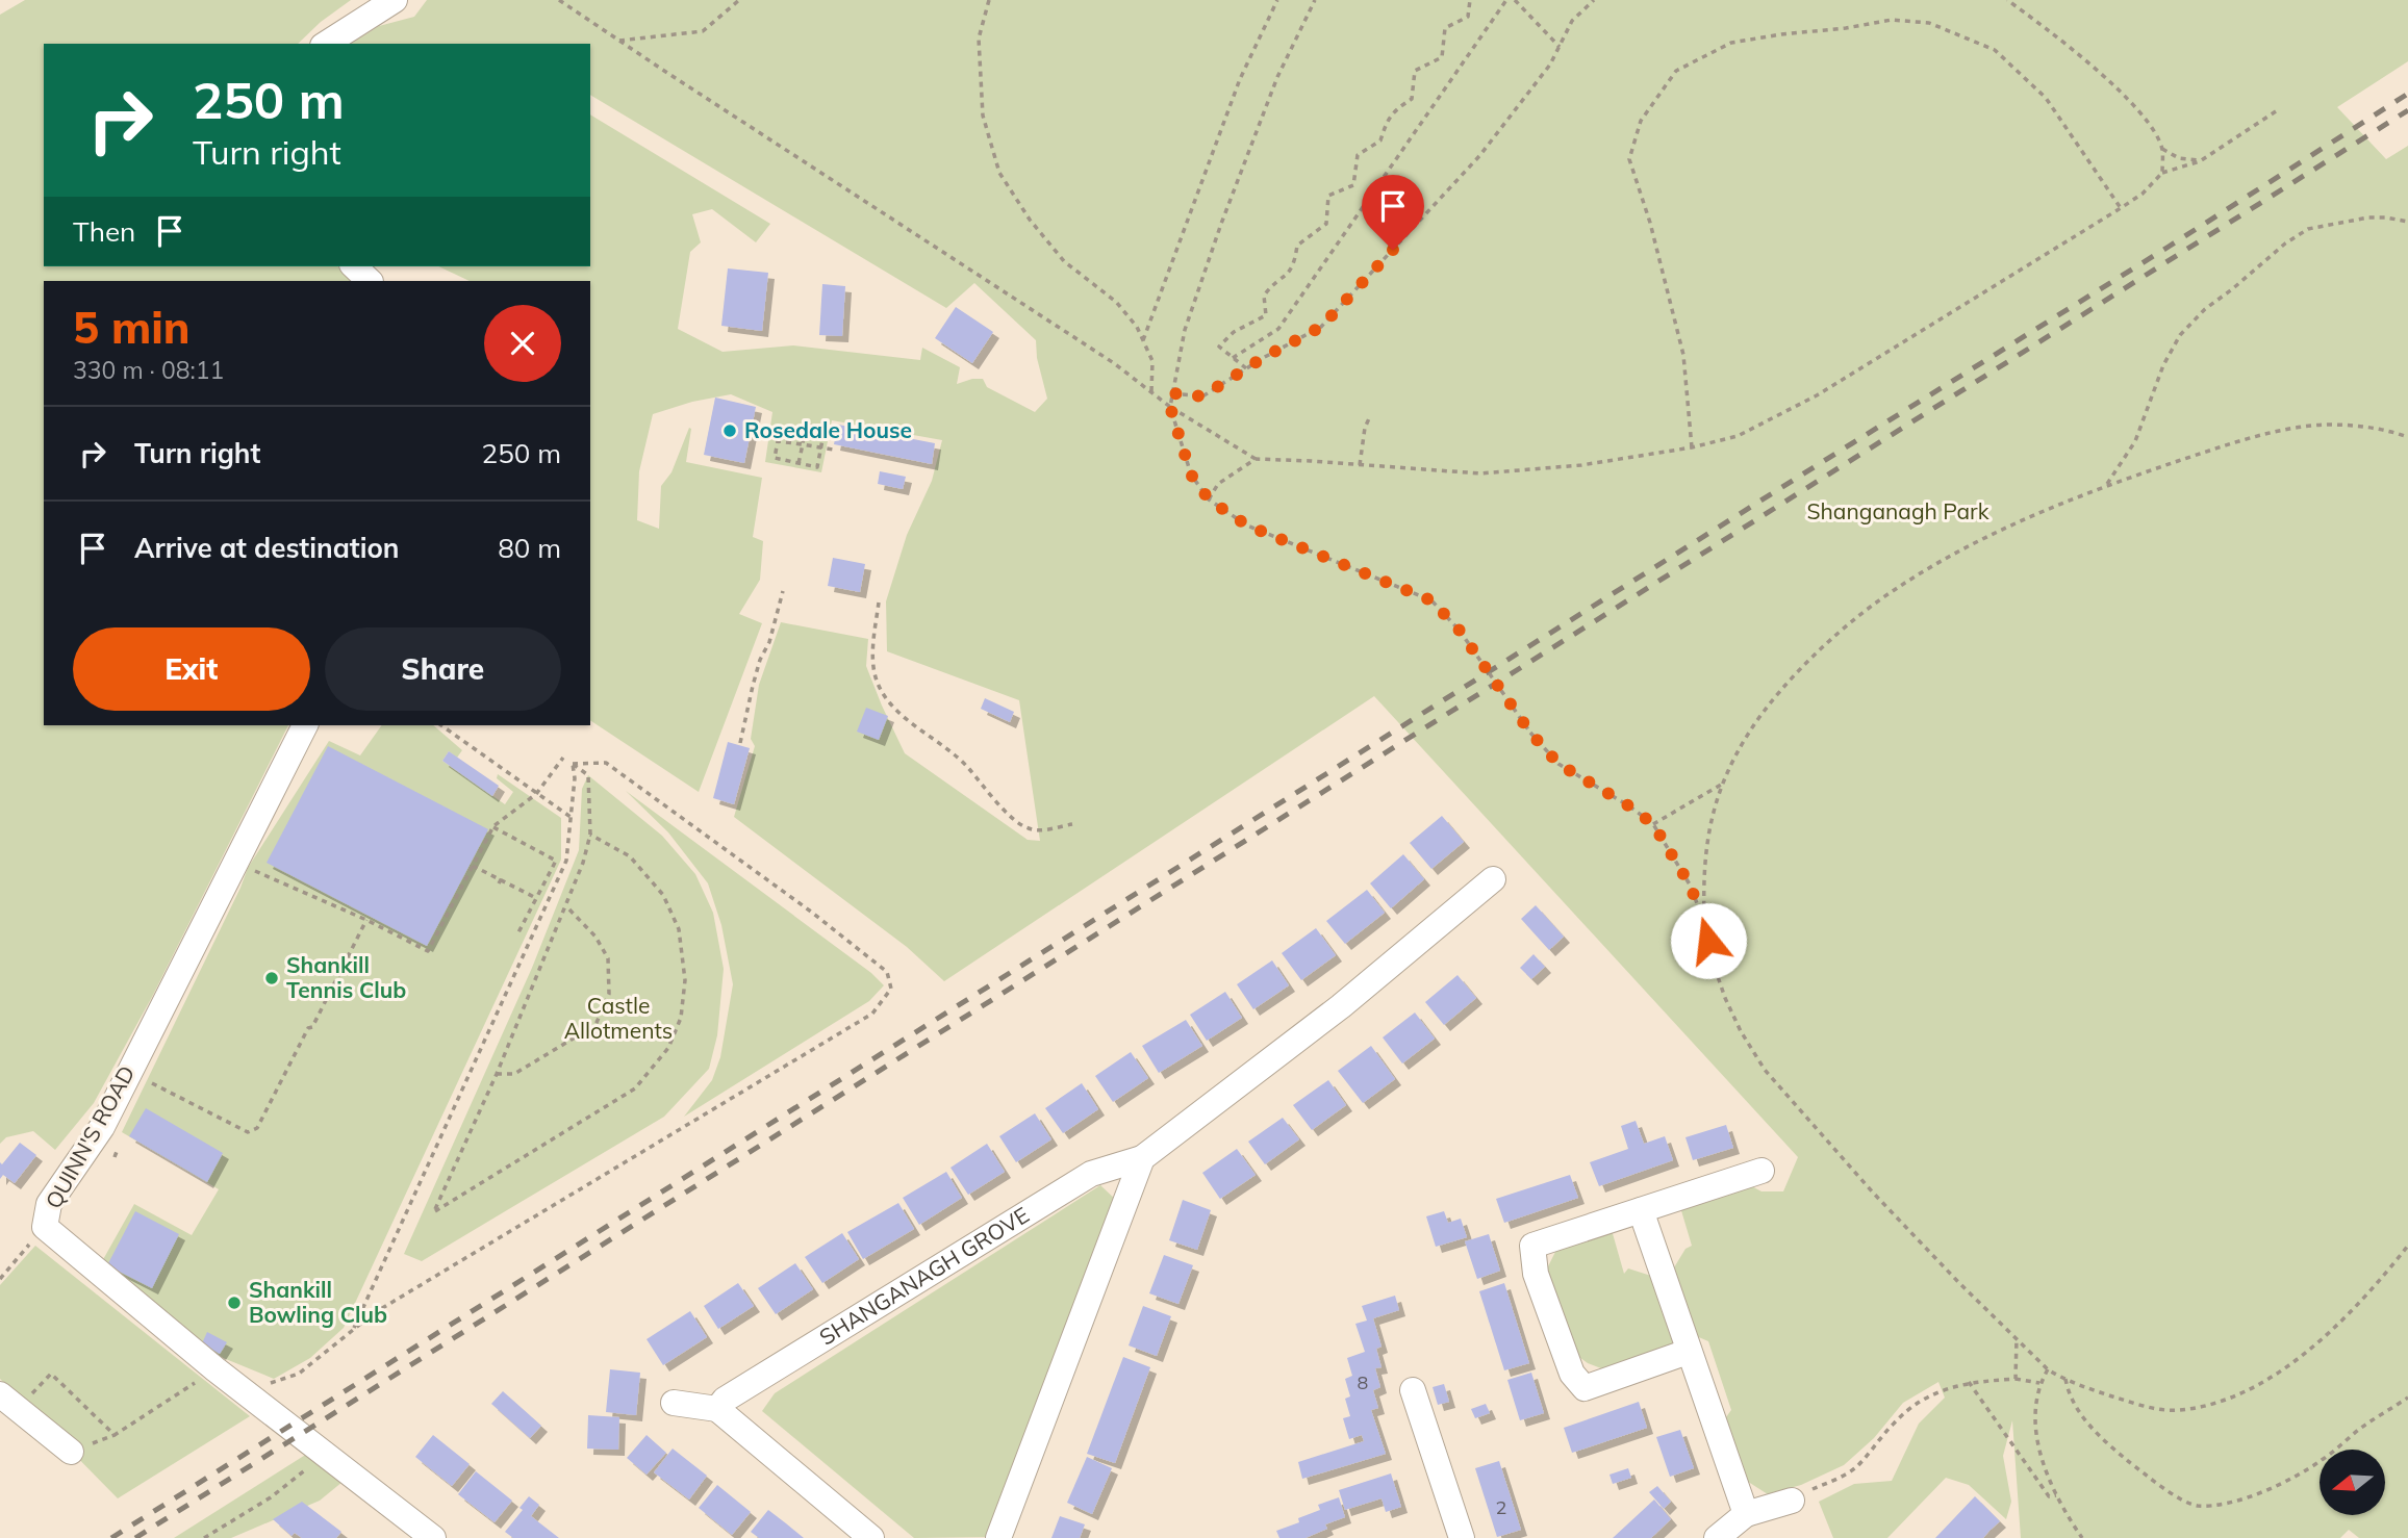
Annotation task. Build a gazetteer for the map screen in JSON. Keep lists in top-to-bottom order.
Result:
{
  "streets": {
    "street": ["QUINN'S ROAD", "SHANGANAGH GROVE"]
  },
  "parks": ["Shanganagh Park", "Castle Allotments"],
  "places": ["Rosedale House", "Shankill Tennis Club", "Shankill Bowling Club"],
  "house_numbers": ["8", "2"],
  "north": "left",
  "page": {
    "turn": ["250 m", "Turn right"],
    "then": "Then",
    "heading": ["5 min", "330 m · 08:11"],
    "list": [
      {
        "name": "Turn right",
        "value": "250 m"
      },
      {
        "name": "Arrive at destination",
        "value": "80 m"
      }
    ],
    "buttons": ["Exit", "Share"]
  }
}
